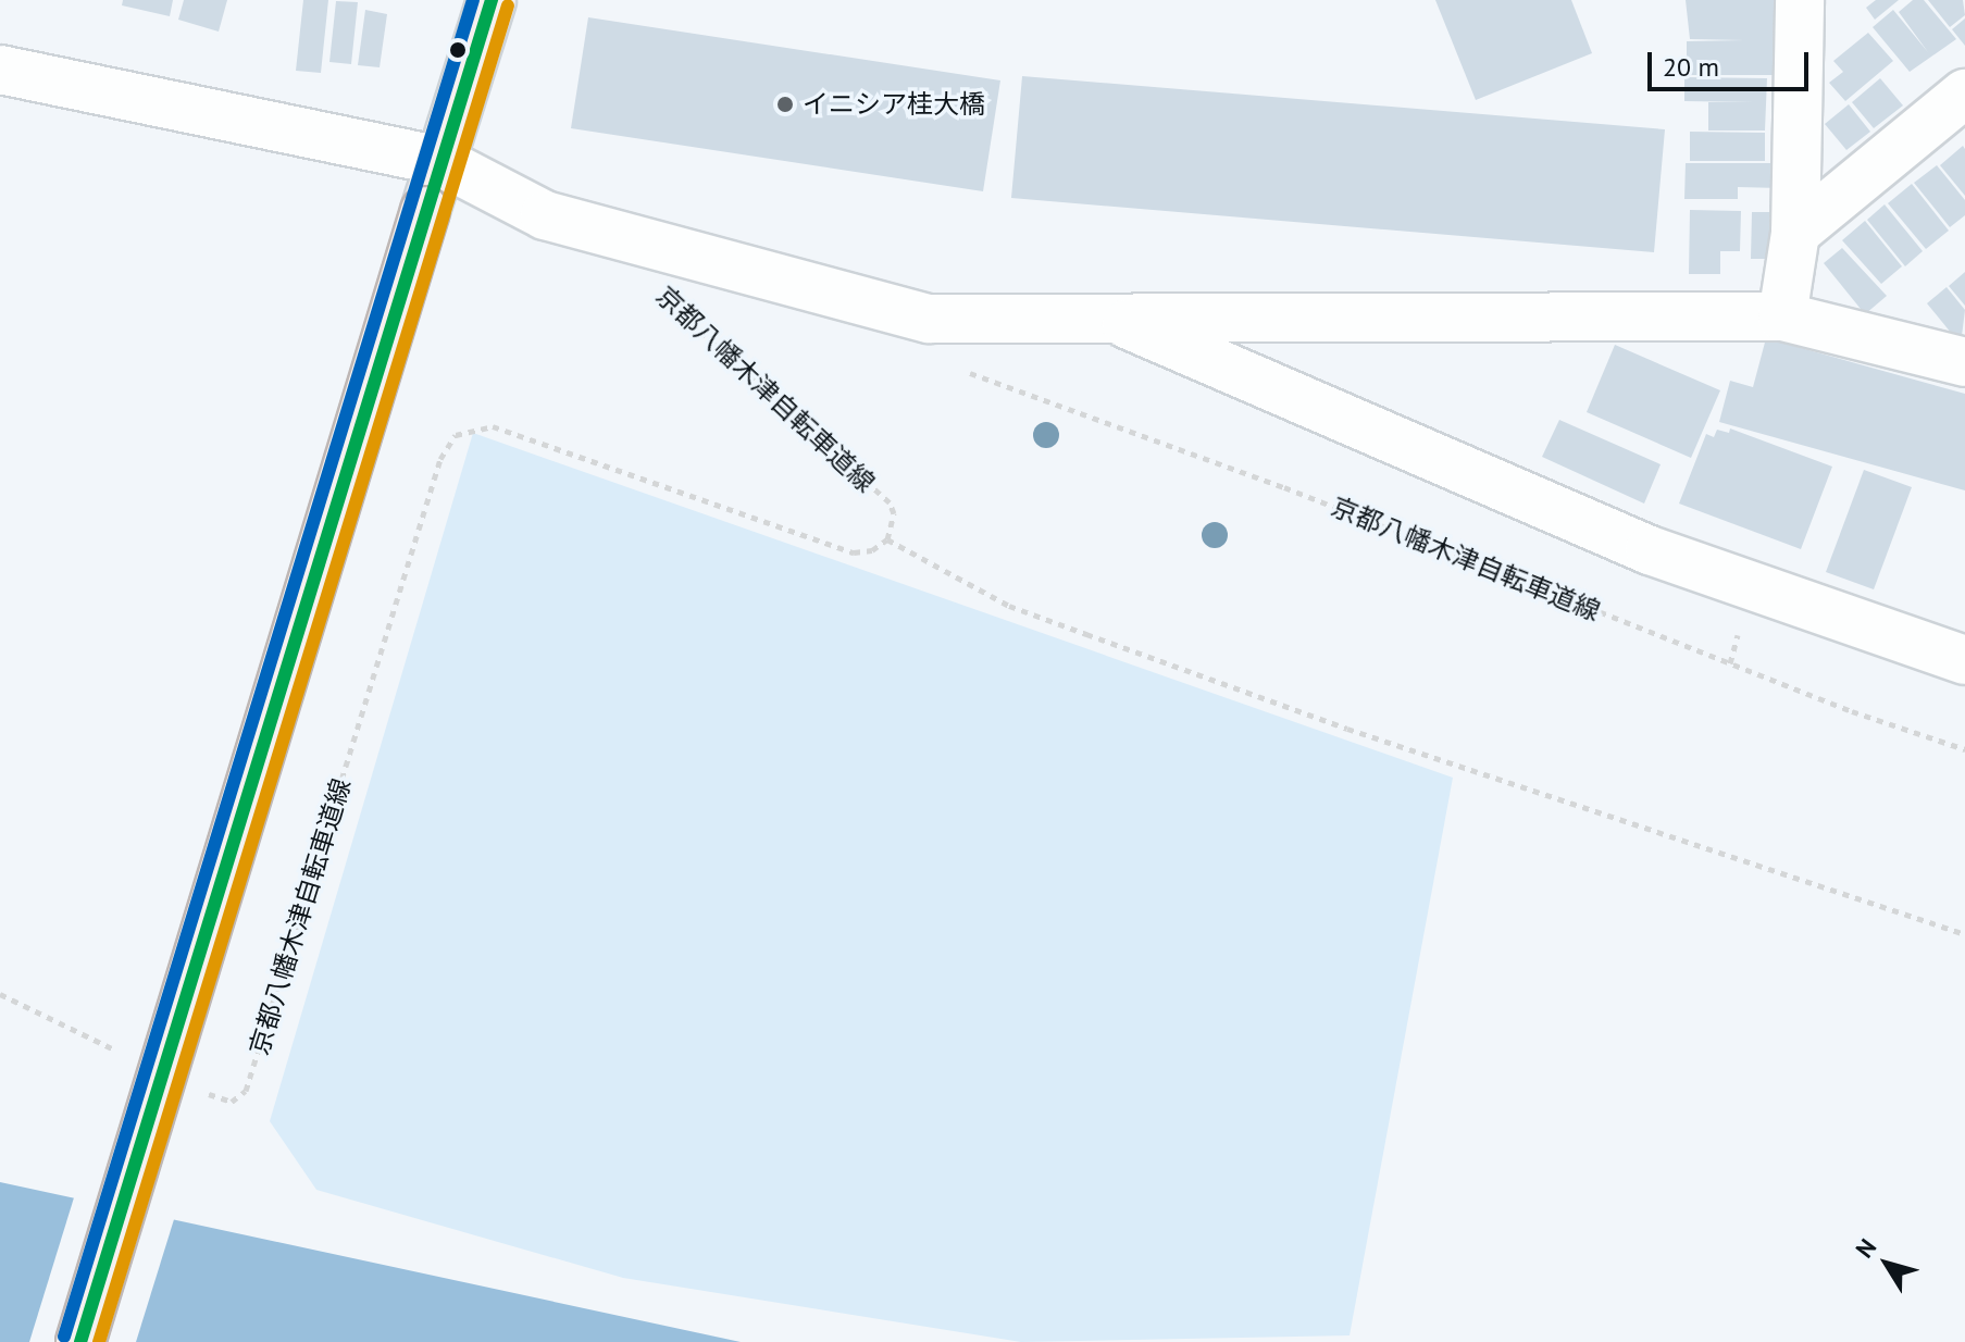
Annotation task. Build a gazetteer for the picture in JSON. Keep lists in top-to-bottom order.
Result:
{
  "streets": {
    "path": ["京都八幡木津自転車道線"]
  },
  "places": ["イニシア桂大橋"],
  "scale_bar": "20 m",
  "north": "top left"
}
